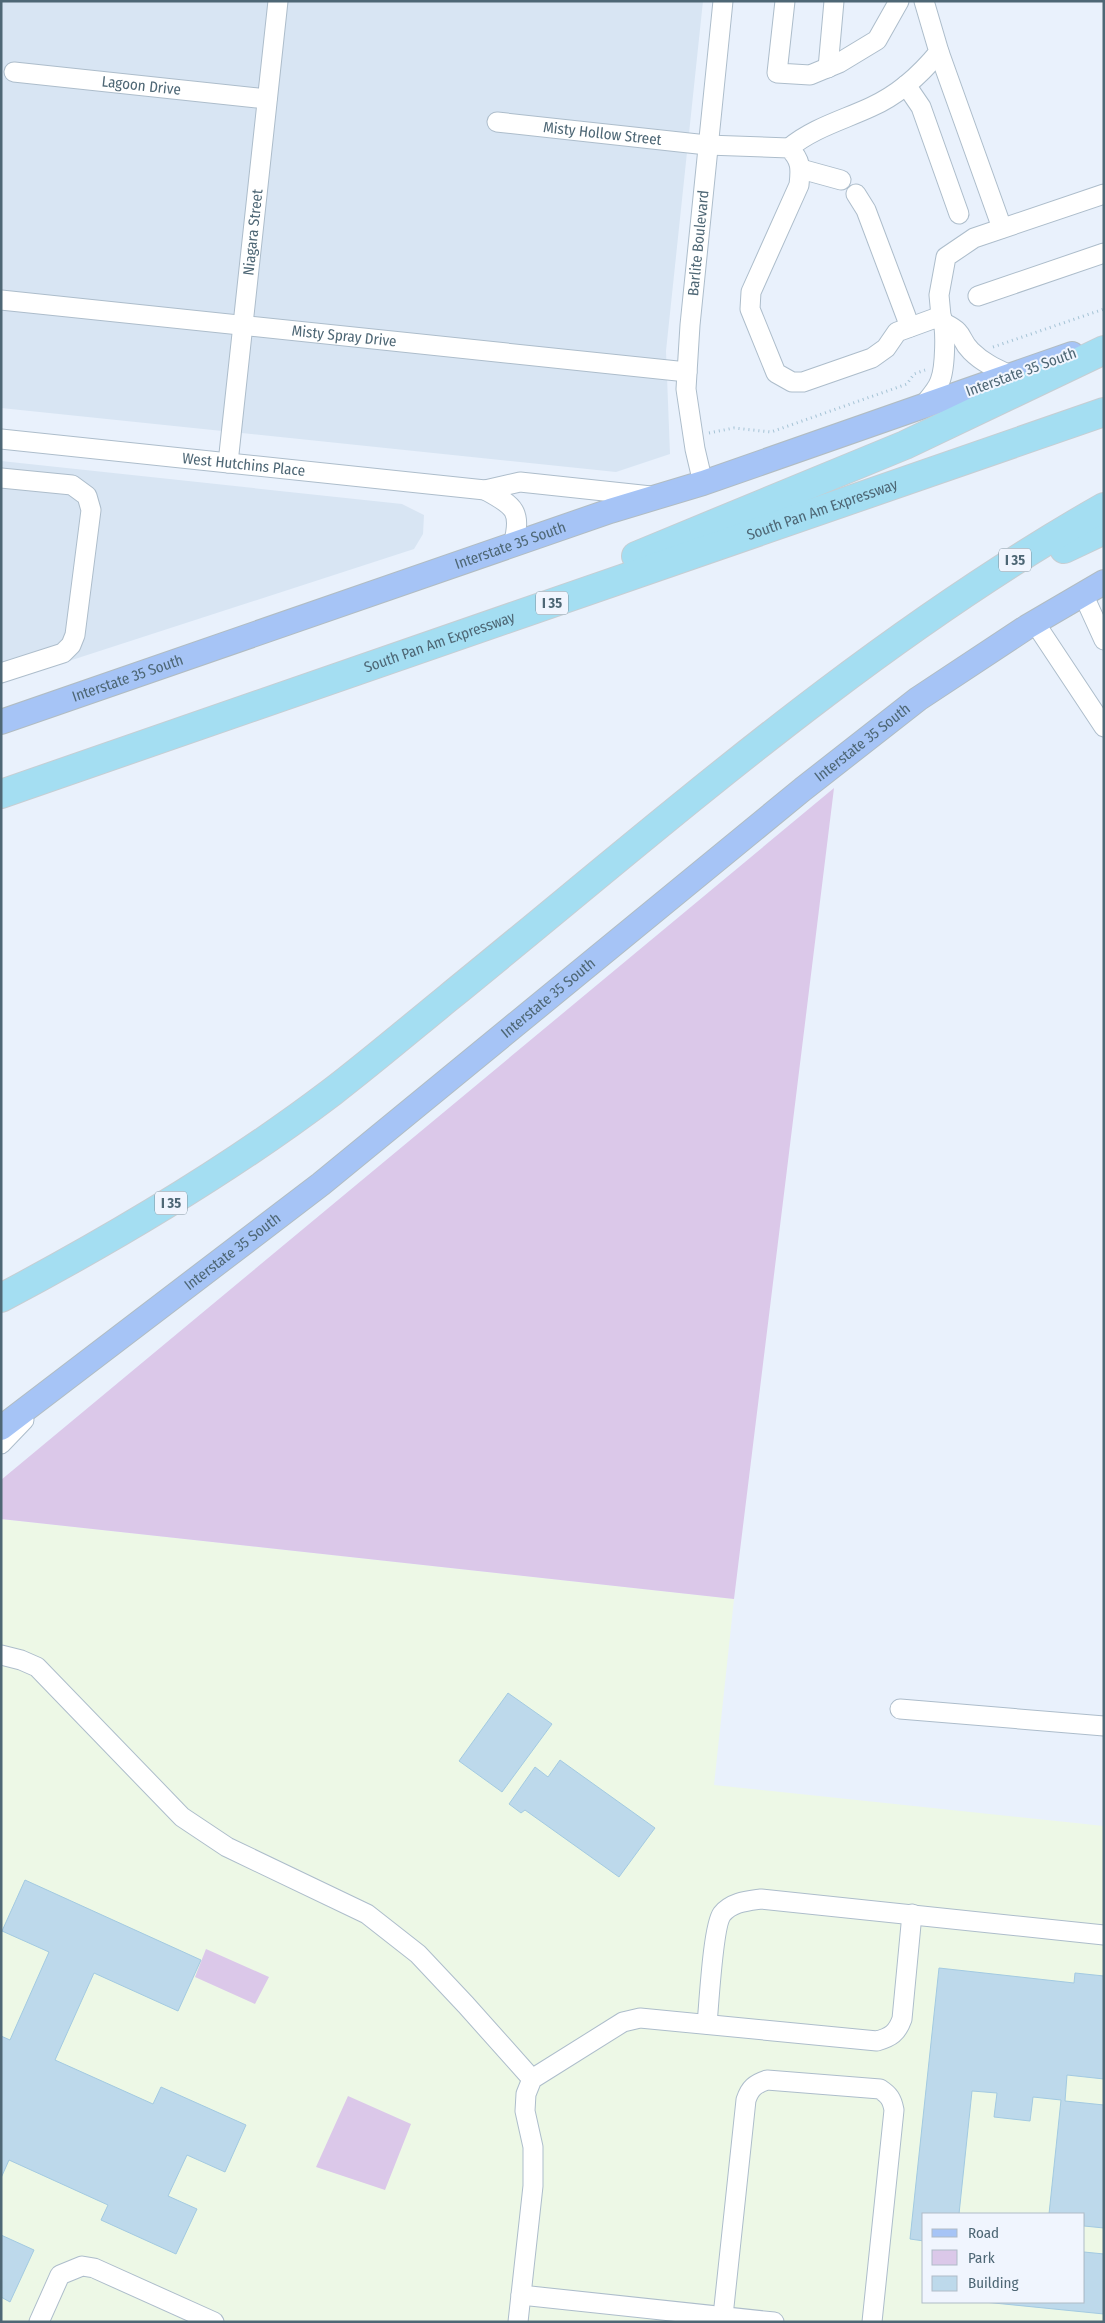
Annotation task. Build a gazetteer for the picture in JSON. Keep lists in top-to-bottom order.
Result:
{
  "streets": {
    "highway": ["South Pan Am Expressway", "I 35"],
    "main road": ["Interstate 35 South"],
    "street": [
      "Lagoon Drive",
      "Misty Hollow Street",
      "Niagara Street",
      "Barlite Boulevard",
      "Misty Spray Drive",
      "West Hutchins Place"
    ]
  },
  "crossings": [
    ["Lagoon Drive", "Niagara Street"],
    ["Misty Hollow Street", "Barlite Boulevard"],
    ["Niagara Street", "Misty Spray Drive"],
    ["Niagara Street", "West Hutchins Place"],
    ["Barlite Boulevard", "Misty Spray Drive"],
    ["Barlite Boulevard", "Interstate 35 South"],
    ["Interstate 35 South", "West Hutchins Place"]
  ],
  "legend": ["Road", "Park", "Building"]
}
